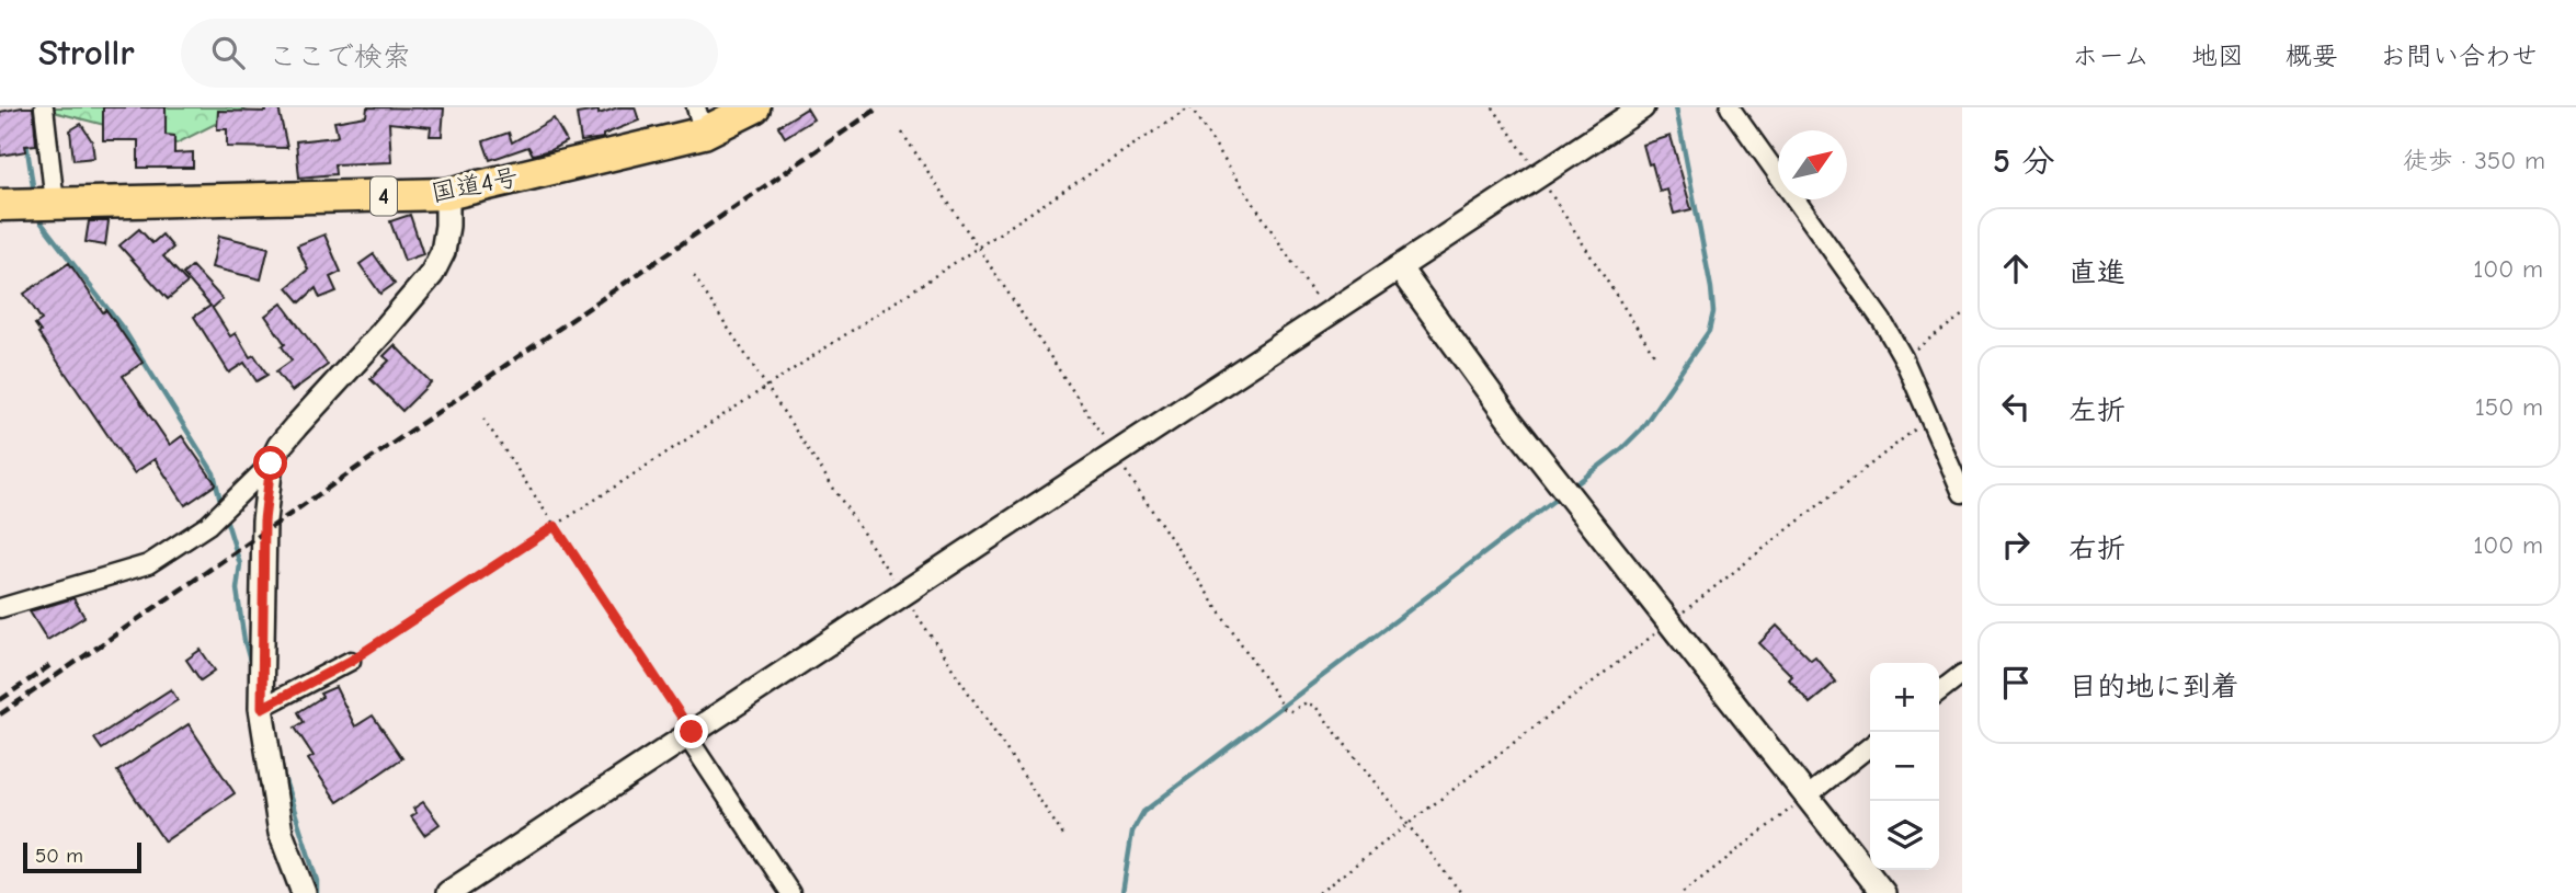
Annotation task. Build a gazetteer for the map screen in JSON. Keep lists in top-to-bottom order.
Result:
{
  "streets": {
    "highway": ["国道4号", "4"]
  },
  "scale_bar": "50 m",
  "north": "top right",
  "page": {
    "header": "Strollr",
    "search": "ここで検索",
    "nav": [
      "ホーム",
      "地図",
      "概要",
      "お問い合わせ"
    ],
    "heading": ["5 分", "徒歩 · 350 m"],
    "list": [
      ["直進", "100 m"],
      ["左折", "150 m"],
      ["右折", "100 m"],
      "目的地に到着"
    ],
    "map_buttons": ["+", "−"],
    "scale": "50 m"
  }
}
